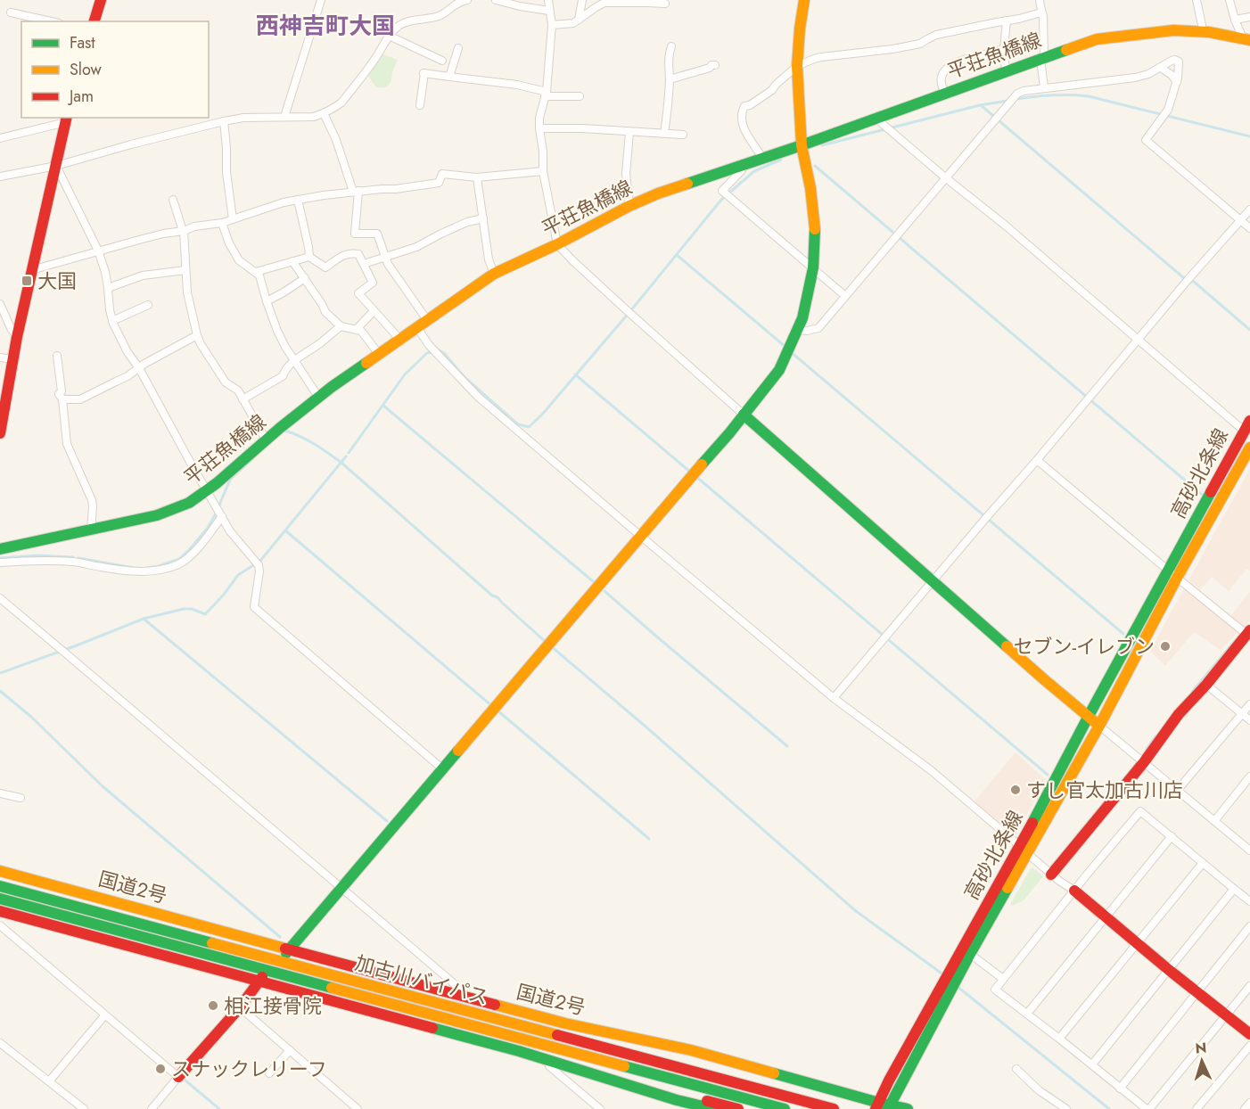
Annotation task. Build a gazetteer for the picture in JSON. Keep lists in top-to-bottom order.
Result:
{
  "streets": {
    "main road": [
      "平荘魚橋線",
      "高砂北条線",
      "国道2号",
      "加古川バイパス"
    ]
  },
  "crossings": [
    ["高砂北条線", "国道2号"]
  ],
  "districts": ["西神吉町大国"],
  "places": {
    "transit": ["大国"],
    "other": [
      "セブン-イレブン",
      "すし官太加古川店",
      "相江接骨院",
      "スナックレリーフ"
    ]
  },
  "legend": ["Fast", "Slow", "Jam"],
  "north": "top"
}
